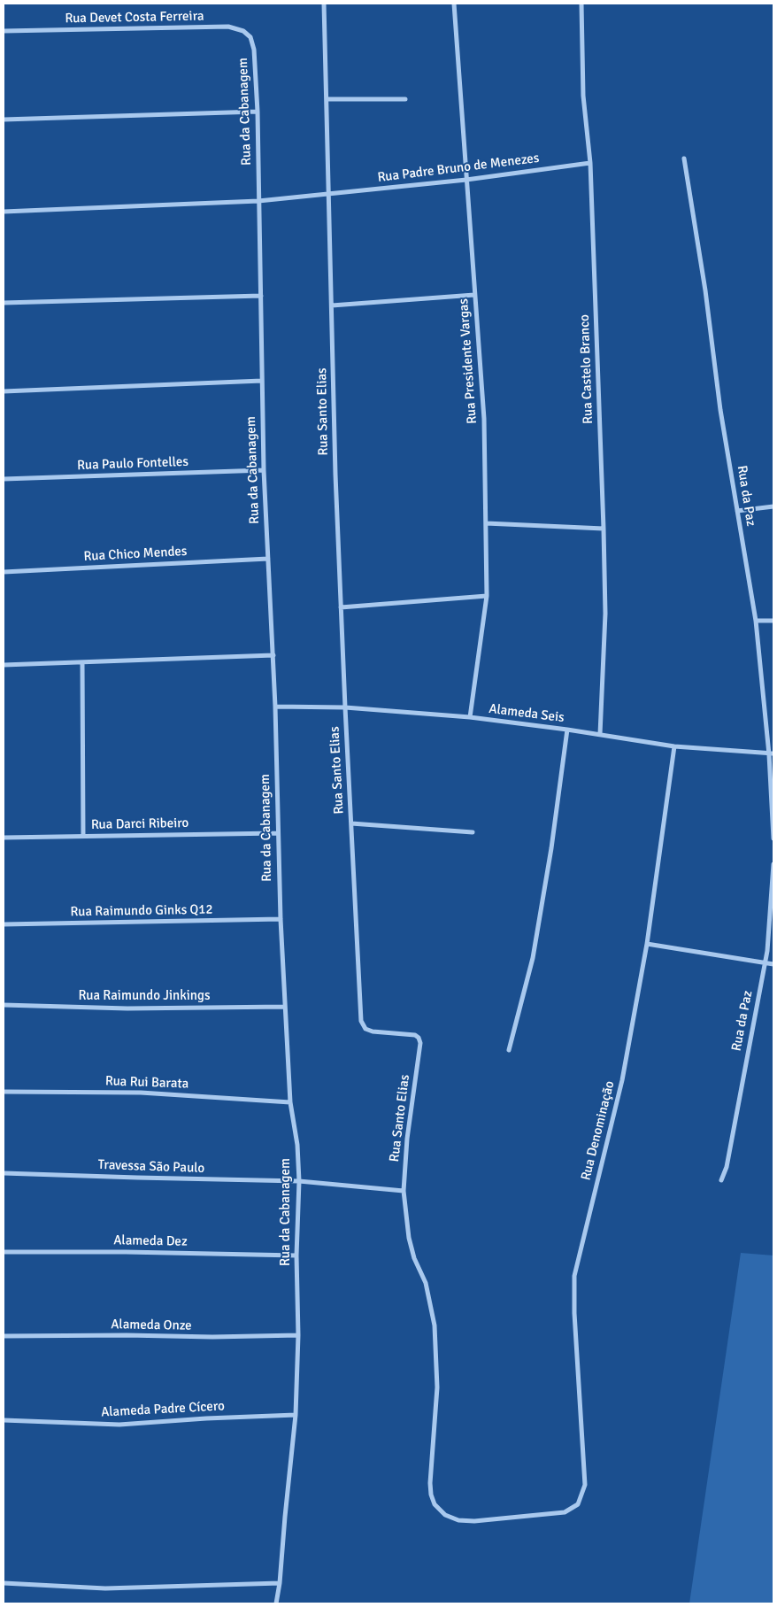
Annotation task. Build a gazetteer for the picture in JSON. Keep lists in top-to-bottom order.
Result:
{
  "streets": {
    "street": [
      "Rua Devet Costa Ferreira",
      "Rua da Cabanagem",
      "Rua Padre Bruno de Menezes",
      "Rua Presidente Vargas",
      "Rua Castelo Branco",
      "Rua Santo Elias",
      "Rua Paulo Fontelles",
      "Rua da Paz",
      "Rua Chico Mendes",
      "Alameda Seis",
      "Rua Darci Ribeiro",
      "Rua Raimundo Ginks Q12",
      "Rua Raimundo Jinkings",
      "Rua Rui Barata",
      "Rua Denominação",
      "Travessa São Paulo",
      "Alameda Dez",
      "Alameda Onze",
      "Alameda Padre Cícero"
    ]
  },
  "crossings": [
    ["Rua Devet Costa Ferreira", "Rua da Cabanagem"],
    ["Rua da Cabanagem", "Rua Padre Bruno de Menezes"],
    ["Rua da Cabanagem", "Rua Paulo Fontelles"],
    ["Rua da Cabanagem", "Rua Chico Mendes"],
    ["Rua da Cabanagem", "Alameda Seis"],
    ["Rua da Cabanagem", "Rua Darci Ribeiro"],
    ["Rua da Cabanagem", "Rua Raimundo Ginks Q12"],
    ["Rua da Cabanagem", "Rua Raimundo Jinkings"],
    ["Rua da Cabanagem", "Rua Rui Barata"],
    ["Rua da Cabanagem", "Travessa São Paulo"],
    ["Rua da Cabanagem", "Alameda Dez"],
    ["Rua da Cabanagem", "Alameda Onze"],
    ["Rua da Cabanagem", "Alameda Padre Cícero"],
    ["Rua Padre Bruno de Menezes", "Rua Presidente Vargas"],
    ["Rua Padre Bruno de Menezes", "Rua Castelo Branco"],
    ["Rua Padre Bruno de Menezes", "Rua Santo Elias"],
    ["Rua Presidente Vargas", "Alameda Seis"],
    ["Rua Castelo Branco", "Alameda Seis"],
    ["Rua Santo Elias", "Alameda Seis"],
    ["Rua Santo Elias", "Rua Denominação"],
    ["Rua Santo Elias", "Travessa São Paulo"],
    ["Rua da Paz", "Alameda Seis"],
    ["Alameda Seis", "Rua Denominação"]
  ]
}
